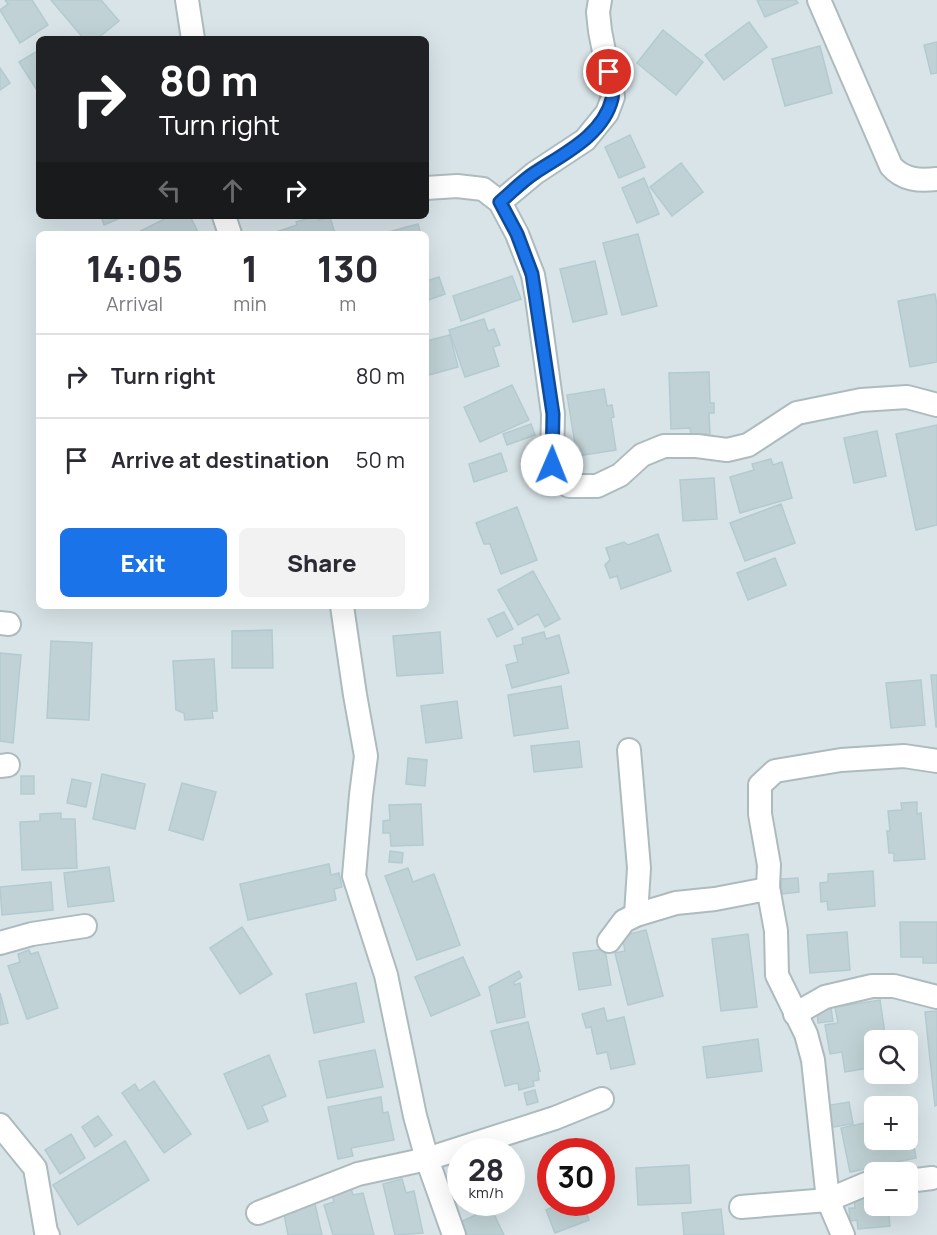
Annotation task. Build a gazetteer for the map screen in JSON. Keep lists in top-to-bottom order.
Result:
{
  "page": {
    "turn": ["80 m", "Turn right"],
    "eta": [
      "14:05",
      "Arrival",
      "1",
      "min",
      "130",
      "m"
    ],
    "list": [
      {
        "name": "Turn right",
        "value": "80 m"
      },
      {
        "name": "Arrive at destination",
        "value": "50 m"
      }
    ],
    "buttons": ["Exit", "Share"],
    "map_buttons": ["+", "−"],
    "speed": "28 km/h",
    "limit": "30"
  }
}
